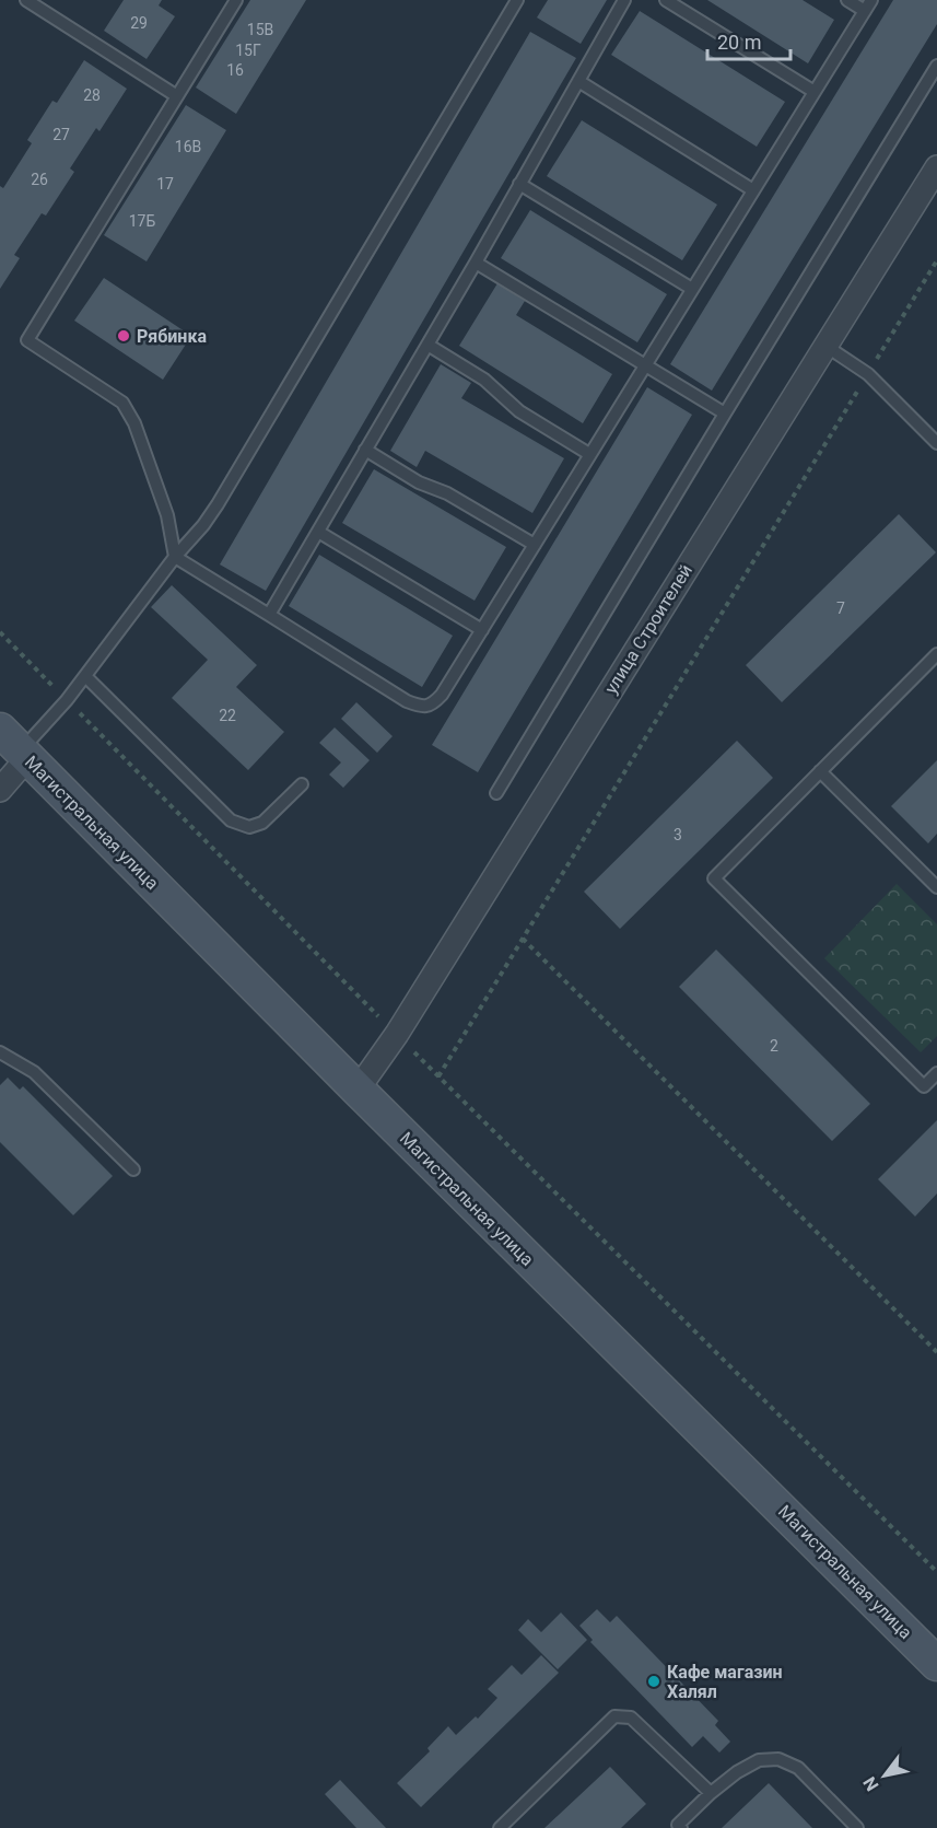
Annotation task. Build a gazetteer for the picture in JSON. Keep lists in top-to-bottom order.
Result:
{
  "streets": {
    "main road": ["Магистральная улица"],
    "street": ["улица Строителей"]
  },
  "crossings": [
    ["улица Строителей", "Магистральная улица"]
  ],
  "places": ["Рябинка", "Кафе магазин Халял"],
  "house_numbers": [
    "29",
    "15В",
    "15Г",
    "16",
    "28",
    "27",
    "16В",
    "26",
    "17",
    "17Б",
    "7",
    "22",
    "3",
    "2"
  ],
  "scale_bar": "20 m",
  "north": "bottom left"
}
